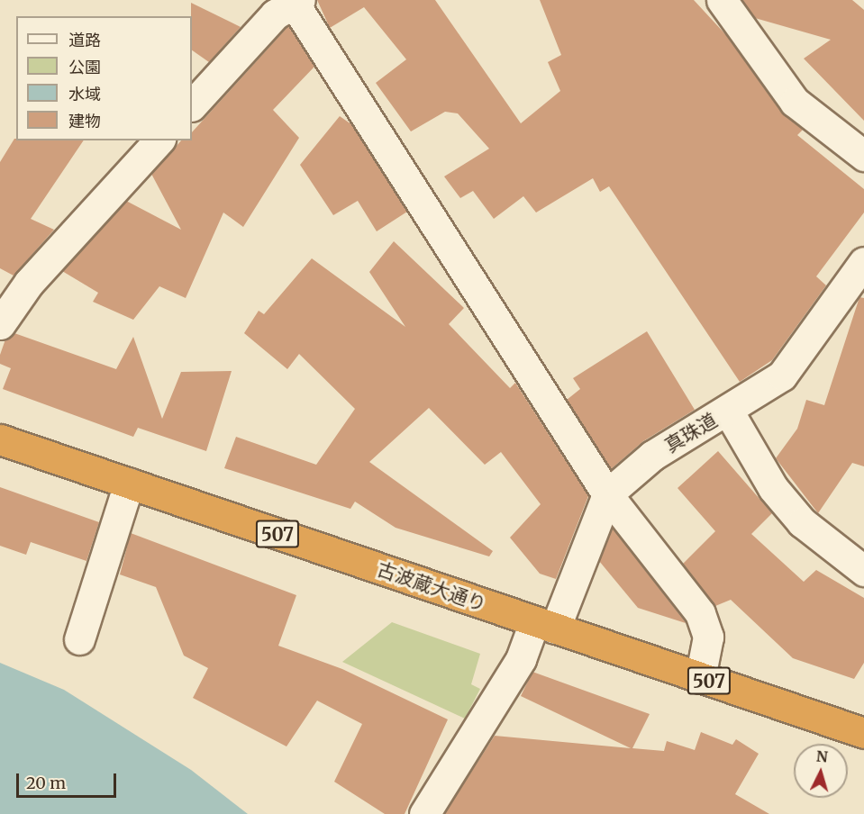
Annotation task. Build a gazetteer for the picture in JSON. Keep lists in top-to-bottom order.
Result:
{
  "streets": {
    "highway": ["507", "古波蔵大通り"],
    "street": ["真珠道"]
  },
  "crossings": [
    ["真珠道", "古波蔵大通り"]
  ],
  "legend": [
    "道路",
    "公園",
    "水域",
    "建物"
  ],
  "scale_bar": "20 m",
  "north": "top"
}
